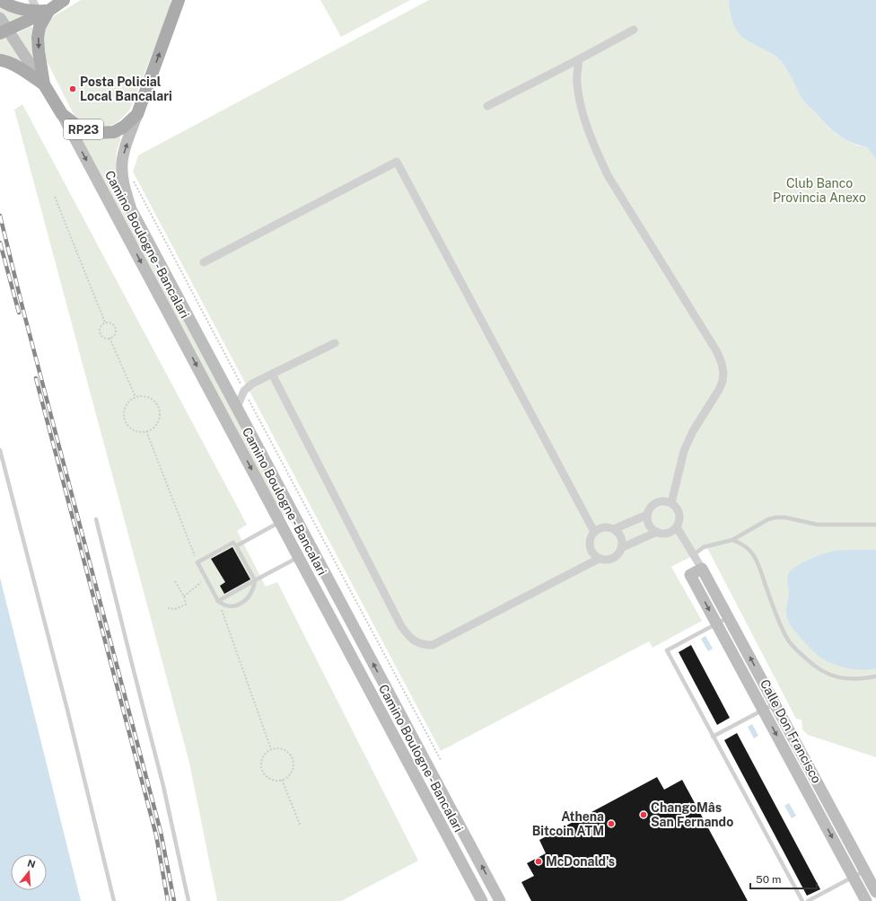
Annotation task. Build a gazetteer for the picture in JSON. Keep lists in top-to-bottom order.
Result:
{
  "streets": {
    "main road": ["RP23", "Camino Boulogne - Bancalari", "Calle Don Francisco"]
  },
  "crossings": [
    ["RP23", "Camino Boulogne - Bancalari"]
  ],
  "parks": ["Club Banco Provincia Anexo"],
  "places": [
    "Posta Policial Local Bancalari",
    "ChangoMâs San Fernando",
    "Athena Bitcoin ATM",
    "McDonald's"
  ],
  "scale_bar": "50 m",
  "north": "top"
}
